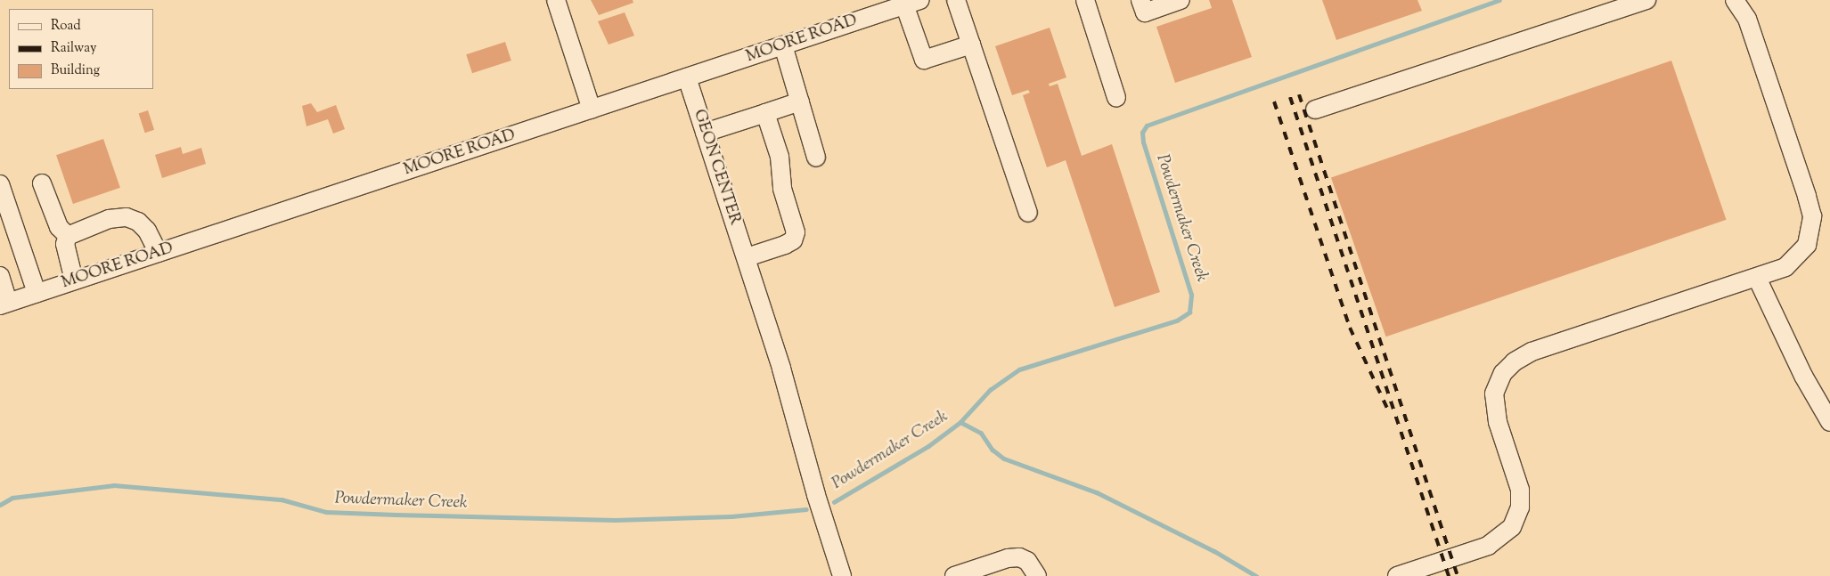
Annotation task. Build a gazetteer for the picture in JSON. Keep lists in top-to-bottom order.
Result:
{
  "streets": {
    "street": ["MOORE ROAD", "GEON CENTER"]
  },
  "crossings": [
    ["MOORE ROAD", "GEON CENTER"]
  ],
  "water": ["Powdermaker Creek"],
  "legend": ["Road", "Railway", "Building"]
}
